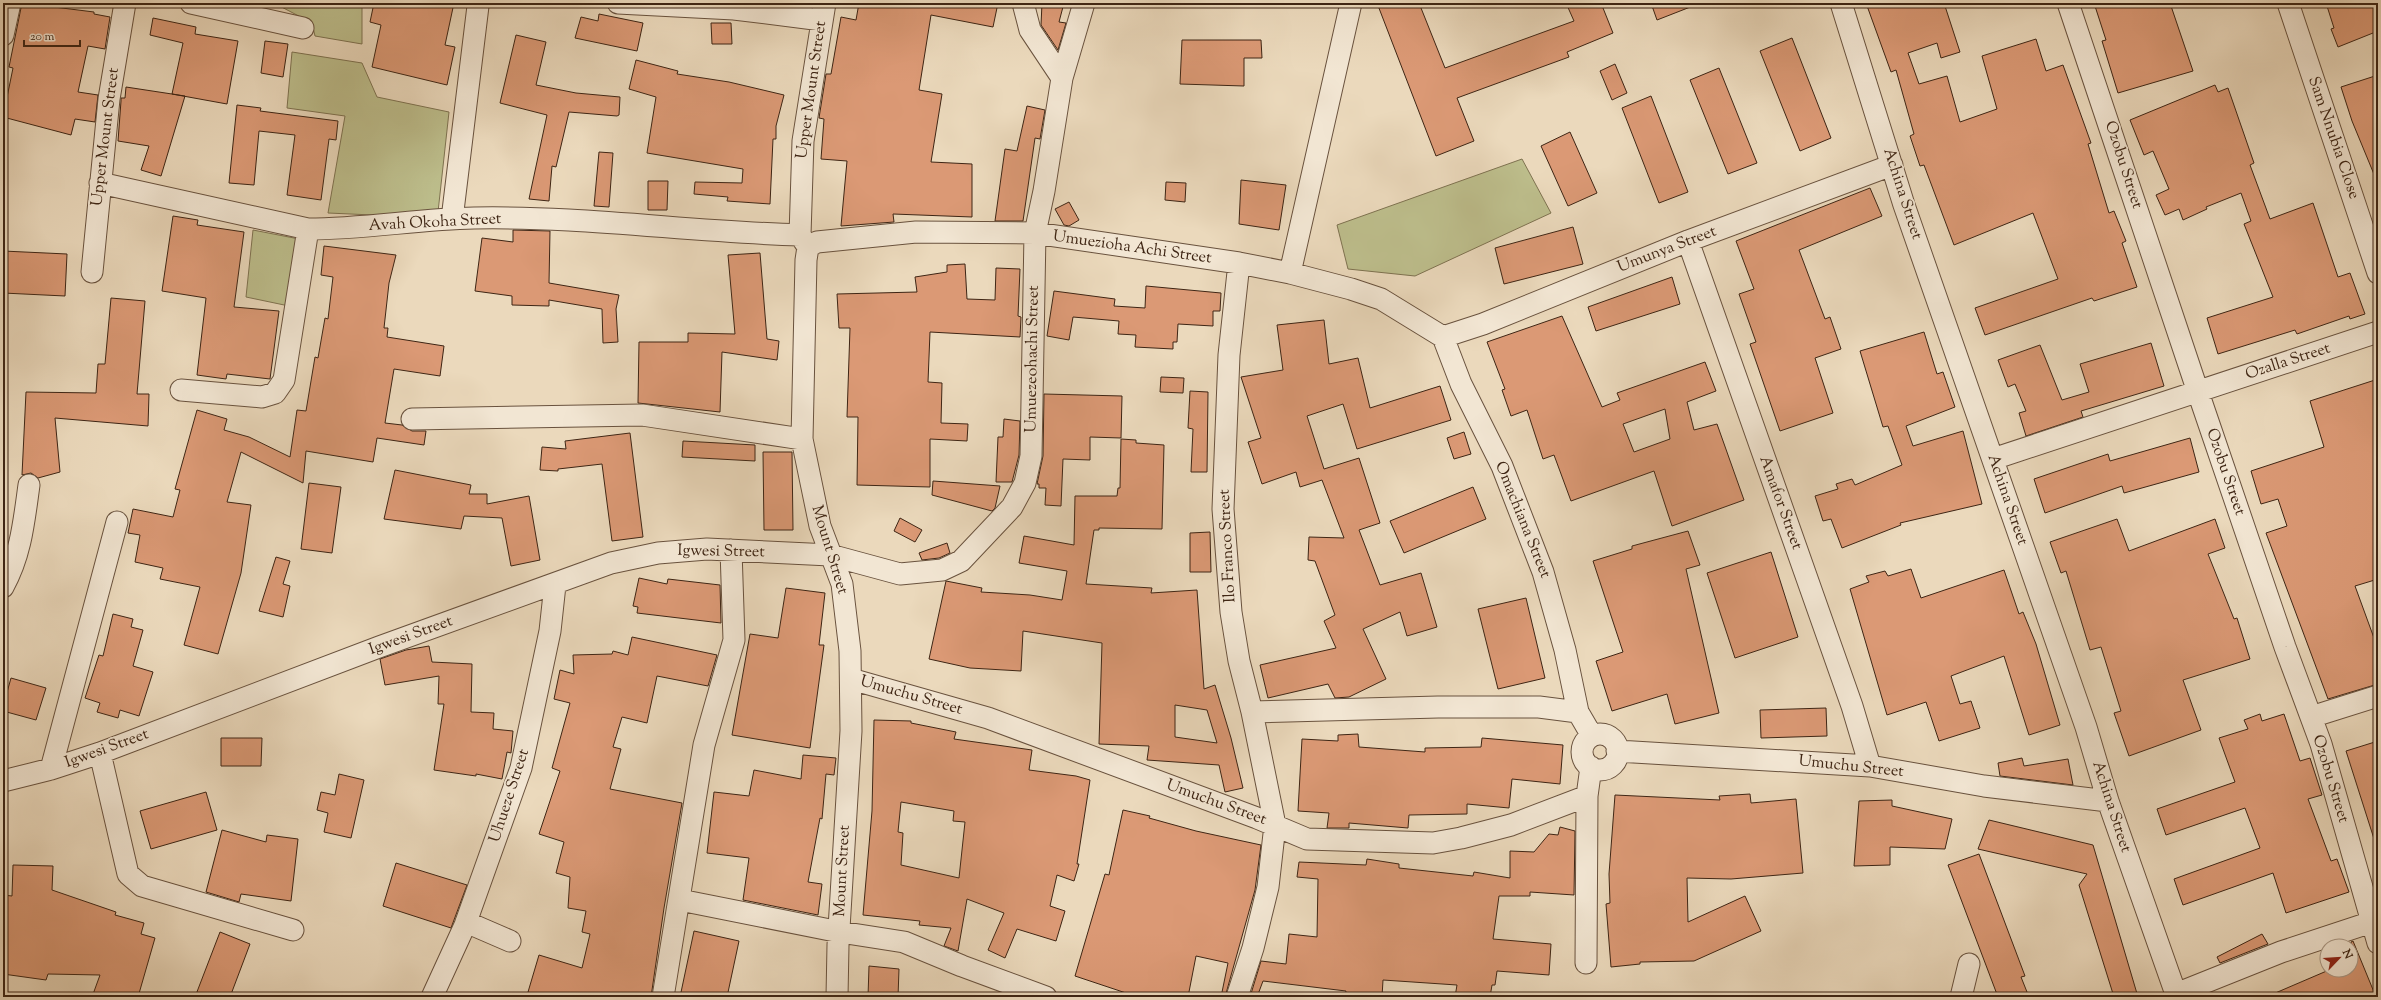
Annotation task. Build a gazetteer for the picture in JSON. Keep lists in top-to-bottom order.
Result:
{
  "streets": {
    "street": [
      "Upper Mount Street",
      "Sam Nnubia Close",
      "Ozobu Street",
      "Achina Street",
      "Avah Okoha Street",
      "Umuezioha Achi Street",
      "Umunya Street",
      "Umuezeohachi Street",
      "Ozalla Street",
      "Amafor Street",
      "Omachiana Street",
      "Ilo Franco Street",
      "Mount Street",
      "Igwesi Street",
      "Umuchu Street",
      "Uhueze Street"
    ]
  },
  "crossings": [
    ["Upper Mount Street", "Avah Okoha Street"],
    ["Upper Mount Street", "Umuezioha Achi Street"],
    ["Upper Mount Street", "Mount Street"],
    ["Ozobu Street", "Ozalla Street"],
    ["Achina Street", "Umunya Street"],
    ["Achina Street", "Ozalla Street"],
    ["Achina Street", "Umuchu Street"],
    ["Avah Okoha Street", "Umuezioha Achi Street"],
    ["Avah Okoha Street", "Mount Street"],
    ["Umuezioha Achi Street", "Umunya Street"],
    ["Umuezioha Achi Street", "Umuezeohachi Street"],
    ["Umuezioha Achi Street", "Omachiana Street"],
    ["Umuezioha Achi Street", "Ilo Franco Street"],
    ["Umuezioha Achi Street", "Mount Street"],
    ["Umunya Street", "Amafor Street"],
    ["Umunya Street", "Omachiana Street"],
    ["Umuezeohachi Street", "Mount Street"],
    ["Umuezeohachi Street", "Igwesi Street"],
    ["Amafor Street", "Umuchu Street"],
    ["Omachiana Street", "Umuchu Street"],
    ["Ilo Franco Street", "Umuchu Street"],
    ["Mount Street", "Igwesi Street"],
    ["Mount Street", "Umuchu Street"],
    ["Igwesi Street", "Uhueze Street"]
  ],
  "scale_bar": "20 m",
  "north": "top right"
}
